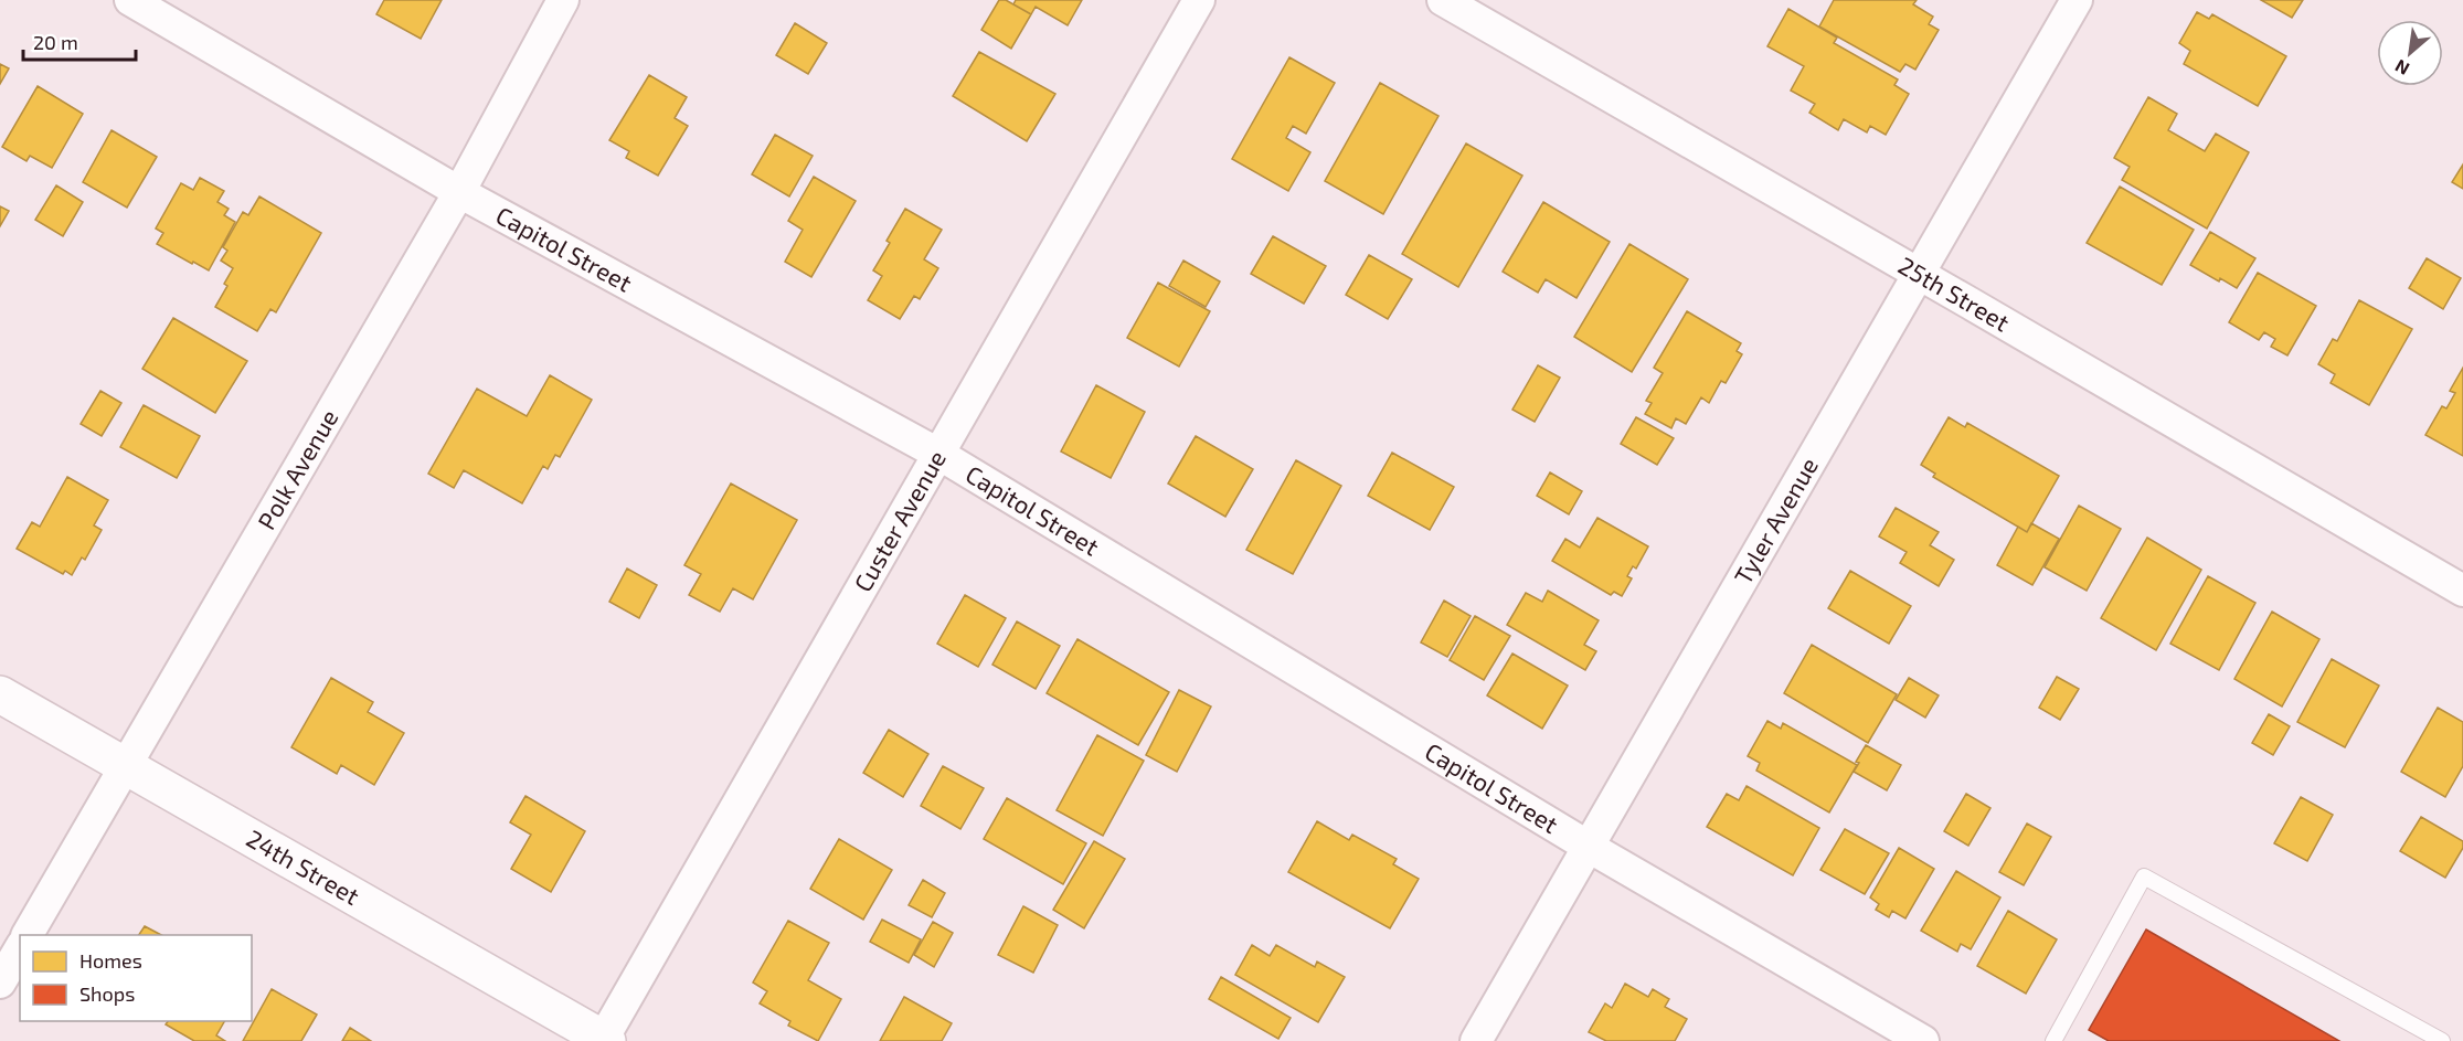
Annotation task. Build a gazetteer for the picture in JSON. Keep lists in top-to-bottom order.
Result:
{
  "streets": {
    "street": [
      "Capitol Street",
      "25th Street",
      "Polk Avenue",
      "Tyler Avenue",
      "Custer Avenue",
      "24th Street"
    ]
  },
  "crossings": [
    ["Capitol Street", "Polk Avenue"],
    ["Capitol Street", "Tyler Avenue"],
    ["Capitol Street", "Custer Avenue"],
    ["25th Street", "Tyler Avenue"],
    ["Polk Avenue", "24th Street"],
    ["Custer Avenue", "24th Street"]
  ],
  "legend": ["Homes", "Shops"],
  "scale_bar": "20 m",
  "north": "bottom left"
}
